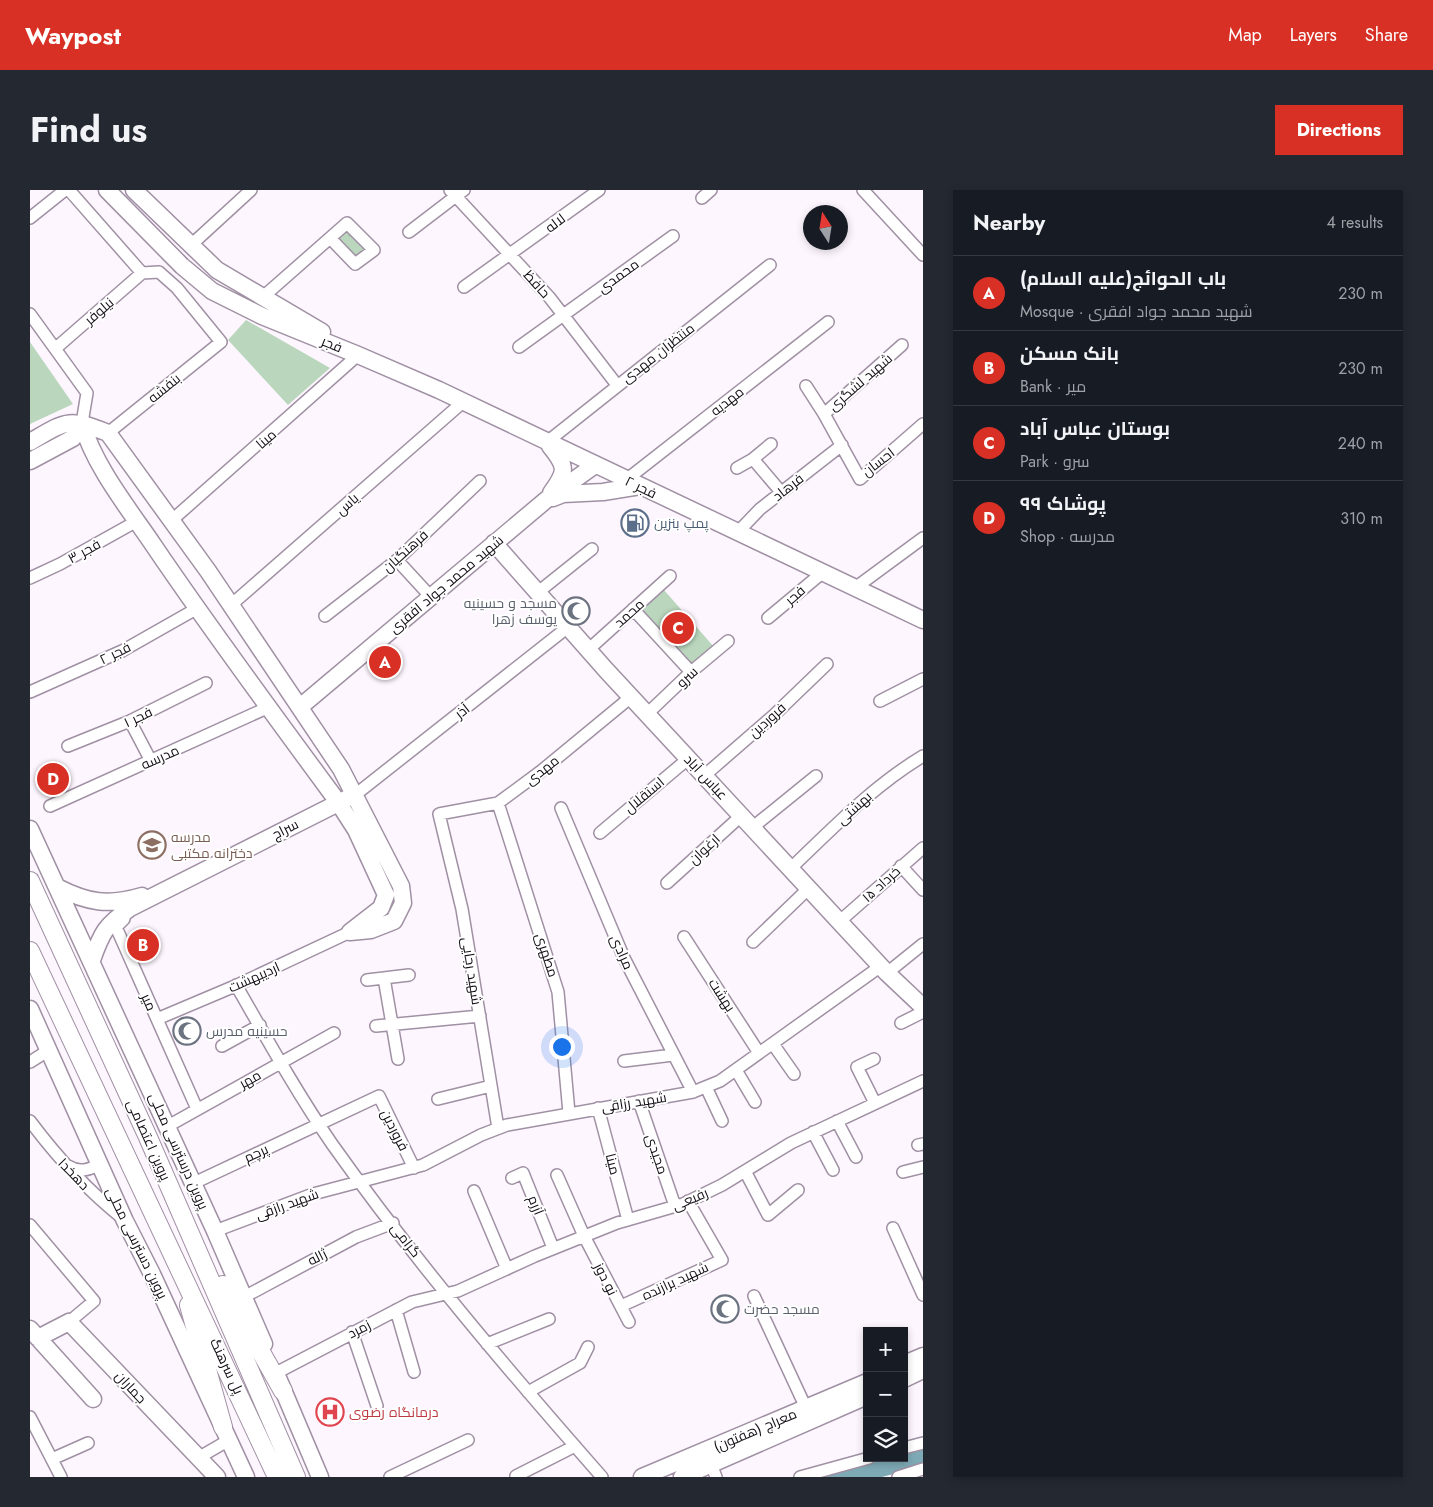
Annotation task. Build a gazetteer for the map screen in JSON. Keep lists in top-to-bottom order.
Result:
{
  "streets": {
    "main road": ["پروین اعتصامی", "پل سرهنگ"],
    "street": [
      "لاله",
      "محمدی",
      "حافظ",
      "نیلوفر",
      "فجر",
      "منتظران مهدی",
      "شهید لشگری",
      "بنفشه",
      "مهدیه",
      "مینا",
      "احسان",
      "فجر ۲",
      "فرهاد",
      "یاس",
      "فجر ۳",
      "فرهنگیان",
      "شهید محمد جواد افقری",
      "محمد",
      "سرو",
      "آذر",
      "فجر ۱",
      "فروردین",
      "مدرسه",
      "مهدی",
      "عباس آباد",
      "استقلال",
      "بهشتی",
      "سراج",
      "ارغوان",
      "۱۵ خرداد",
      "مرادی",
      "مطهری",
      "شهید رجایی",
      "اردیبهشت",
      "بهشت",
      "میر",
      "مهر",
      "شهید رزاقی",
      "پروین درسترسی محلی",
      "پرچم",
      "مجیدی",
      "دهخدا",
      "رفیعی",
      "شهید رازقی",
      "آزرم",
      "گرامی",
      "پروین دسترسی محلی",
      "ژاله",
      "نو دوز",
      "شهید برازنده",
      "زمرد",
      "جماران",
      "معراج (هفتون)"
    ]
  },
  "crossings": [
    ["لاله", "حافظ"],
    ["محمدی", "حافظ"],
    ["حافظ", "منتظران مهدی"],
    ["نیلوفر", "بنفشه"],
    ["فجر", "مینا"],
    ["فجر", "فجر ۲"],
    ["منتظران مهدی", "فجر ۲"],
    ["شهید لشگری", "احسان"],
    ["شهید لشگری", "فرهاد"],
    ["مهدیه", "فجر ۲"],
    ["مینا", "فجر ۲"],
    ["مینا", "شهید رزاقی"],
    ["مینا", "رفیعی"],
    ["احسان", "فرهاد"],
    ["فجر ۲", "فرهاد"],
    ["فجر ۲", "یاس"],
    ["فجر ۲", "شهید محمد جواد افقری"],
    ["شهید محمد جواد افقری", "عباس آباد"],
    ["محمد", "عباس آباد"],
    ["سرو", "عباس آباد"],
    ["آذر", "عباس آباد"],
    ["آذر", "سراج"],
    ["فروردین", "عباس آباد"],
    ["فروردین", "شهید رزاقی"],
    ["فروردین", "پرچم"],
    ["فروردین", "گرامی"],
    ["مهدی", "عباس آباد"],
    ["مهدی", "مطهری"],
    ["مهدی", "شهید رجایی"],
    ["عباس آباد", "استقلال"],
    ["عباس آباد", "بهشتی"],
    ["عباس آباد", "ارغوان"],
    ["عباس آباد", "۱۵ خرداد"],
    ["عباس آباد", "شهید رزاقی"],
    ["سراج", "میر"],
    ["سراج", "پروین درسترسی محلی"],
    ["مرادی", "شهید رزاقی"],
    ["مطهری", "شهید رزاقی"],
    ["شهید رجایی", "شهید رزاقی"],
    ["اردیبهشت", "میر"],
    ["اردیبهشت", "گرامی"],
    ["بهشت", "شهید رزاقی"],
    ["میر", "مهر"],
    ["مهر", "پروین درسترسی محلی"],
    ["مهر", "گرامی"],
    ["شهید رزاقی", "مجیدی"],
    ["شهید رزاقی", "شهید رازقی"],
    ["شهید رزاقی", "گرامی"],
    ["پروین اعتصامی", "پل سرهنگ"],
    ["پروین درسترسی محلی", "پرچم"],
    ["پروین درسترسی محلی", "شهید رازقی"],
    ["پروین درسترسی محلی", "ژاله"],
    ["پروین درسترسی محلی", "زمرد"],
    ["پرچم", "گرامی"],
    ["مجیدی", "رفیعی"],
    ["دهخدا", "پروین دسترسی محلی"],
    ["رفیعی", "آزرم"],
    ["رفیعی", "گرامی"],
    ["رفیعی", "نو دوز"],
    ["رفیعی", "شهید برازنده"],
    ["رفیعی", "زمرد"],
    ["شهید رازقی", "گرامی"],
    ["گرامی", "ژاله"],
    ["گرامی", "زمرد"],
    ["نو دوز", "شهید برازنده"]
  ],
  "places": {
    "fuel station": ["پمپ بنزین"],
    "mosque": ["مسجد و حسینیه یوسف زهرا", "حسینیه مدرس", "مسجد حضرت"],
    "school or university": ["مدرسه دخترانه مکتبی"],
    "hospital": ["درمانگاه رضوی"]
  },
  "north": "top",
  "page": {
    "header": "Waypost",
    "nav": ["Map", "Layers", "Share"],
    "title": "Find us",
    "buttons": "Directions",
    "heading": ["Nearby", "4 results"],
    "list": [
      {
        "mark": "A",
        "name": "باب الحوائج(علیه السلام)",
        "note": "Mosque · شهید محمد جواد افقری",
        "value": "230 m"
      },
      {
        "mark": "B",
        "name": "بانک مسکن",
        "note": "Bank · میر",
        "value": "230 m"
      },
      {
        "mark": "C",
        "name": "بوستان عباس آباد",
        "note": "Park · سرو",
        "value": "240 m"
      },
      {
        "mark": "D",
        "name": "پوشاک ۹۹",
        "note": "Shop · مدرسه",
        "value": "310 m"
      }
    ],
    "pins": [
      "C",
      "A",
      "D",
      "B"
    ],
    "map_buttons": ["+", "−"]
  }
}
